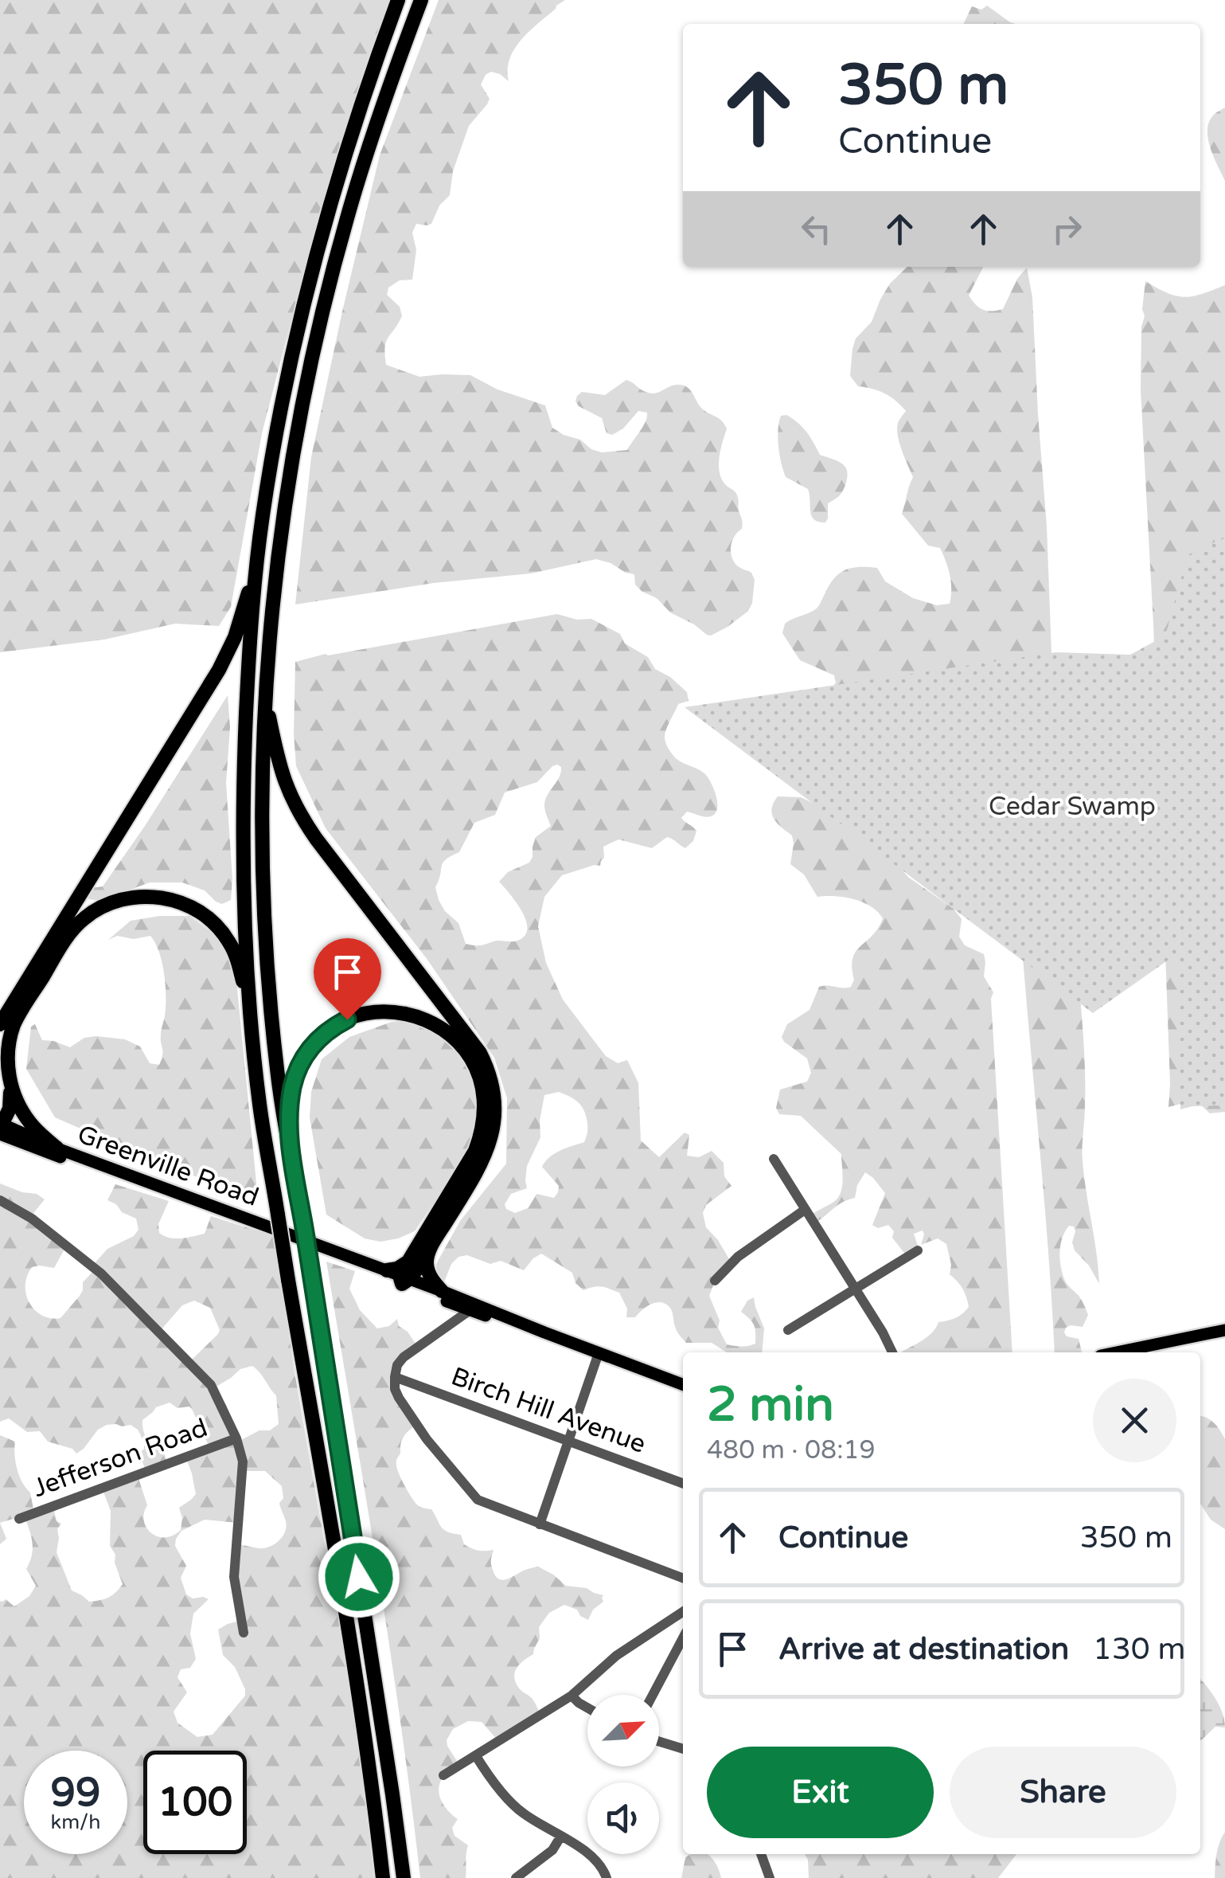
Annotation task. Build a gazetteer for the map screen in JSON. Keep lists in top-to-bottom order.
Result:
{
  "streets": {
    "main road": ["Greenville Road"],
    "street": ["Birch Hill Avenue", "Jefferson Road"]
  },
  "parks": ["Cedar Swamp"],
  "north": "top right",
  "page": {
    "turn": ["350 m", "Continue"],
    "heading": ["2 min", "480 m · 08:19"],
    "list": [
      {
        "name": "Continue",
        "value": "350 m"
      },
      {
        "name": "Arrive at destination",
        "value": "130 m"
      }
    ],
    "buttons": ["Exit", "Share"],
    "speed": "99 km/h",
    "limit": "100"
  }
}
